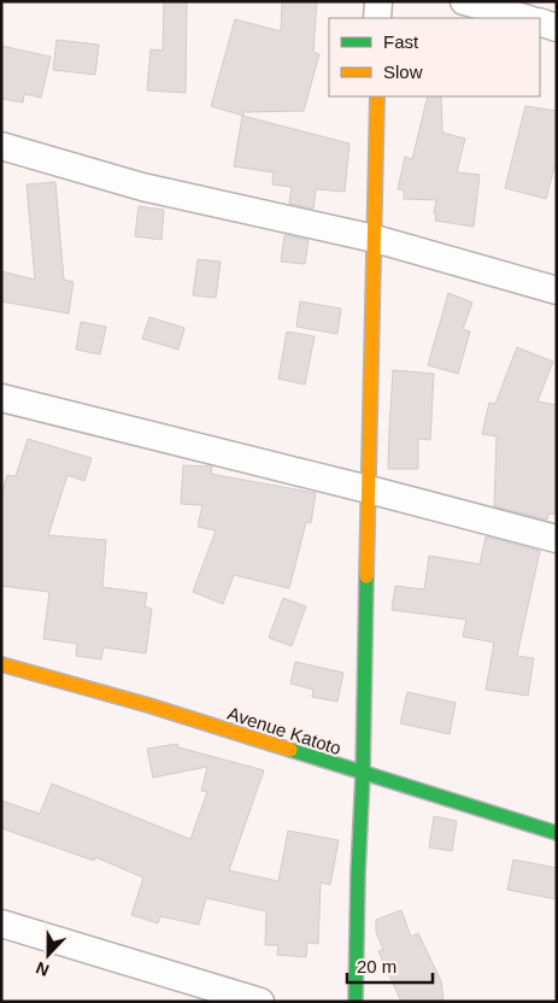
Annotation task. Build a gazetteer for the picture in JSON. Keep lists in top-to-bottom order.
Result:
{
  "streets": {
    "street": ["Avenue Katoto"]
  },
  "legend": ["Fast", "Slow"],
  "scale_bar": "20 m",
  "north": "bottom"
}
